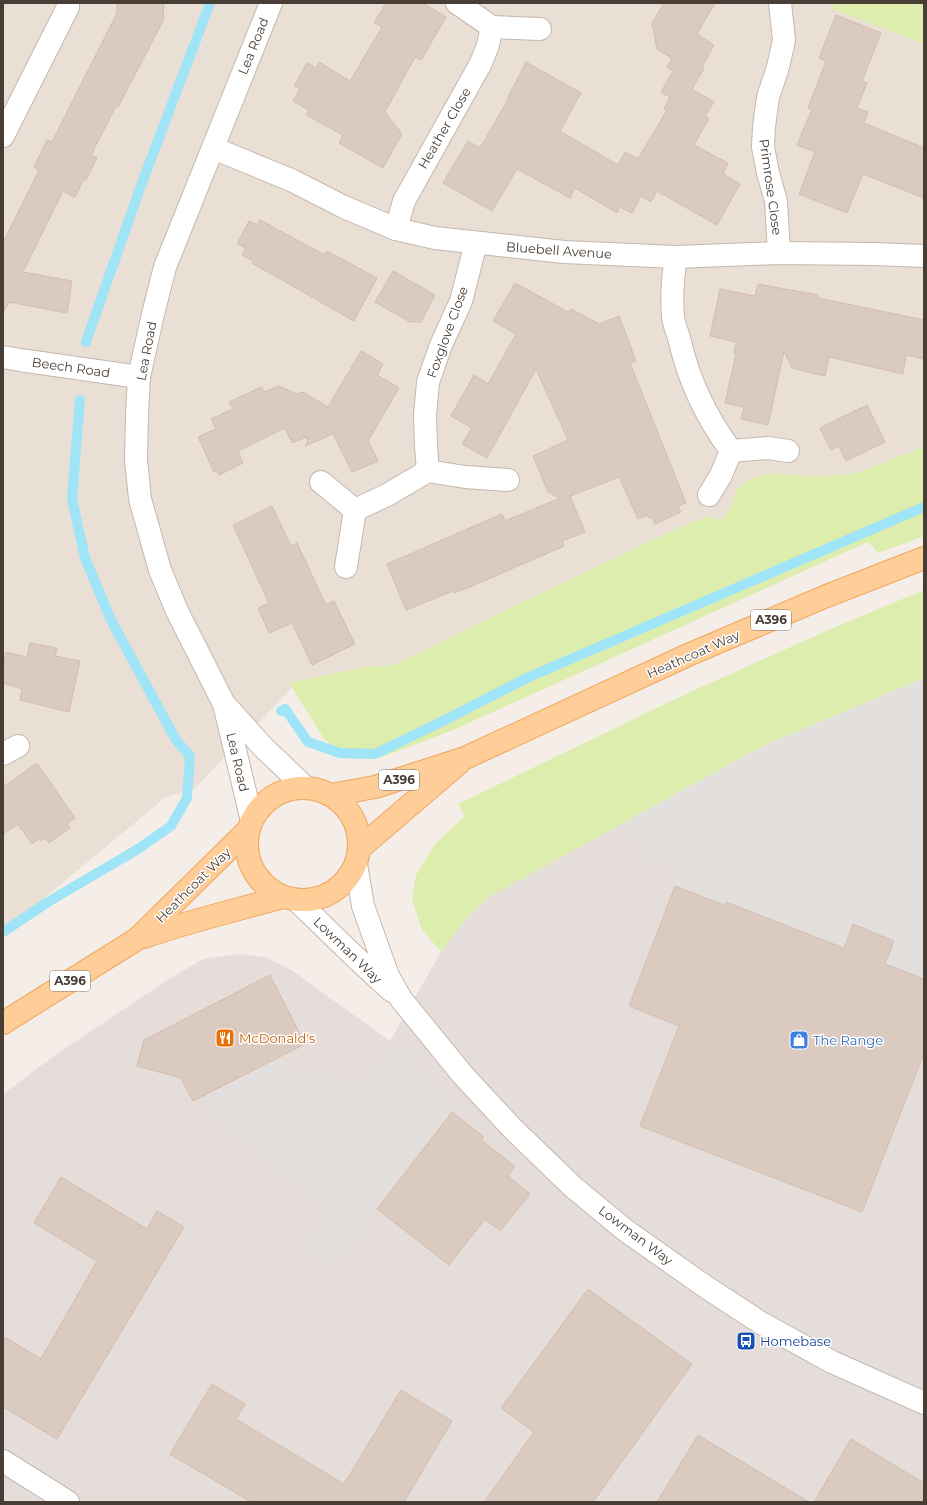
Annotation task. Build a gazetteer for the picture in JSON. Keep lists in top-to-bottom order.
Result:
{
  "streets": {
    "main road": ["A396", "Heathcoat Way"],
    "street": [
      "Lea Road",
      "Heather Close",
      "Primrose Close",
      "Bluebell Avenue",
      "Foxglove Close",
      "Beech Road",
      "Lowman Way"
    ]
  },
  "crossings": [
    ["Lea Road", "Bluebell Avenue"],
    ["Lea Road", "Beech Road"],
    ["Lea Road", "Heathcoat Way"],
    ["Lea Road", "Lowman Way"],
    ["Heather Close", "Bluebell Avenue"],
    ["Primrose Close", "Bluebell Avenue"],
    ["Bluebell Avenue", "Foxglove Close"],
    ["Heathcoat Way", "Lowman Way"]
  ],
  "places": {
    "restaurant": ["McDonald's"],
    "shop": ["The Range"],
    "bus stop": ["Homebase"]
  }
}
